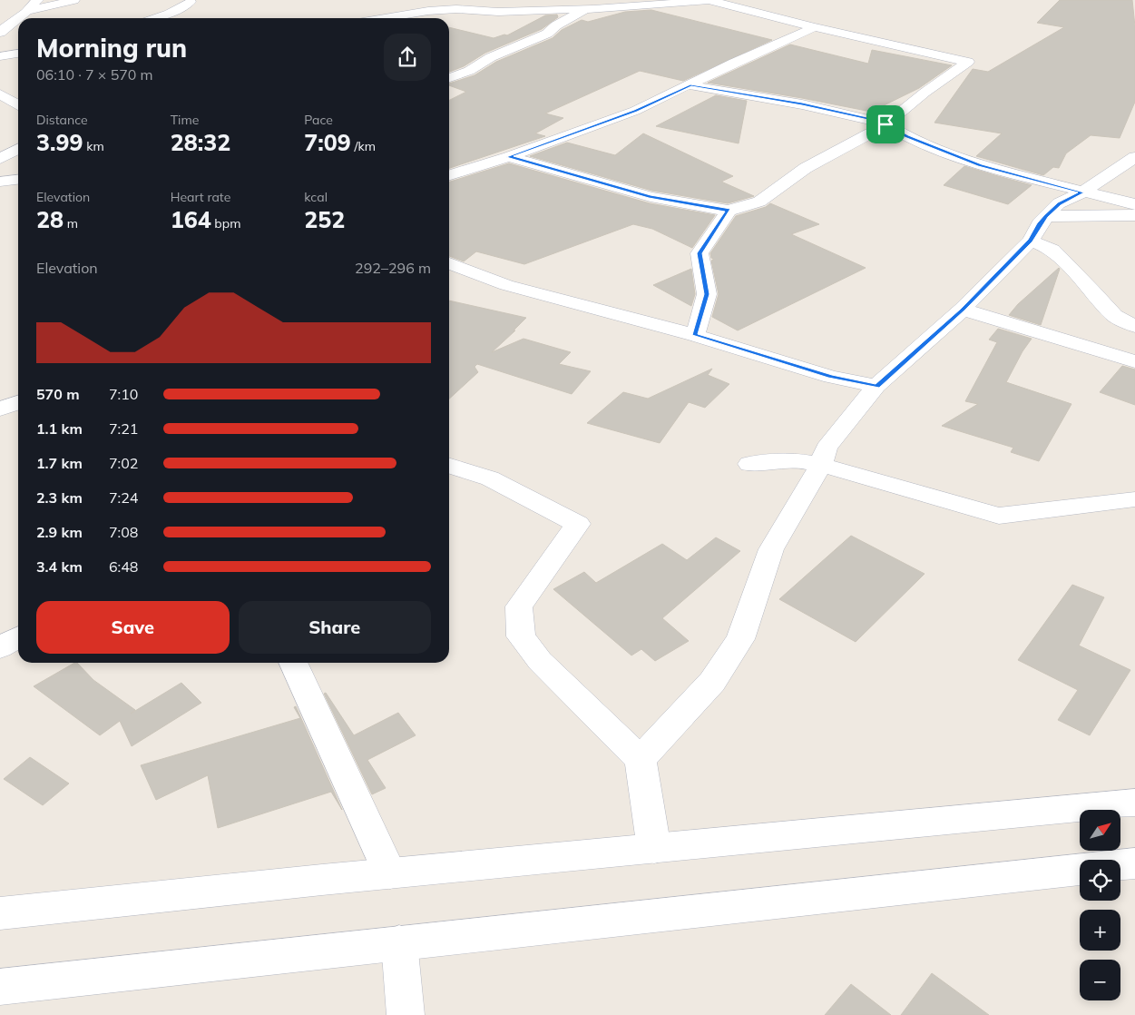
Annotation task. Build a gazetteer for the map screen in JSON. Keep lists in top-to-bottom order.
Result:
{
  "north": "top right",
  "page": {
    "heading": ["Morning run", "06:10 · 7 × 570 m"],
    "stats": [
      ["Distance", "3.99 km"],
      ["Time", "28:32"],
      ["Pace", "7:09 /km"],
      ["Elevation", "28 m"],
      ["Heart rate", "164 bpm"],
      ["kcal", "252"]
    ],
    "chart": ["Elevation", "292–296 m"],
    "list": [
      {
        "name": "570 m",
        "note": "7:10"
      },
      {
        "name": "1.1 km",
        "note": "7:21"
      },
      {
        "name": "1.7 km",
        "note": "7:02"
      },
      {
        "name": "2.3 km",
        "note": "7:24"
      },
      {
        "name": "2.9 km",
        "note": "7:08"
      },
      {
        "name": "3.4 km",
        "note": "6:48"
      }
    ],
    "buttons": ["Save", "Share"],
    "map_buttons": ["+", "−"]
  }
}
